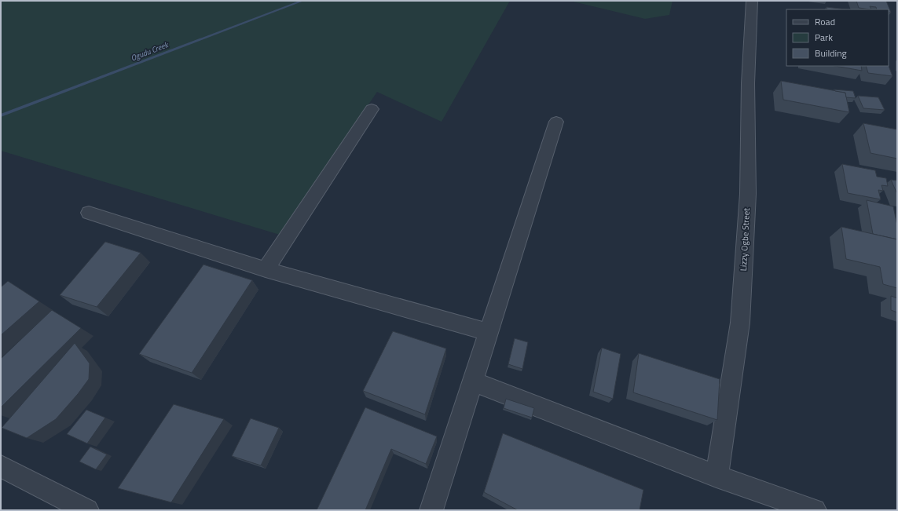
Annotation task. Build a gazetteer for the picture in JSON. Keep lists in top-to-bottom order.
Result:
{
  "streets": {
    "street": ["Lizzy Ogbe Street"]
  },
  "water": ["Ogudu Creek"],
  "legend": ["Road", "Park", "Building"]
}
